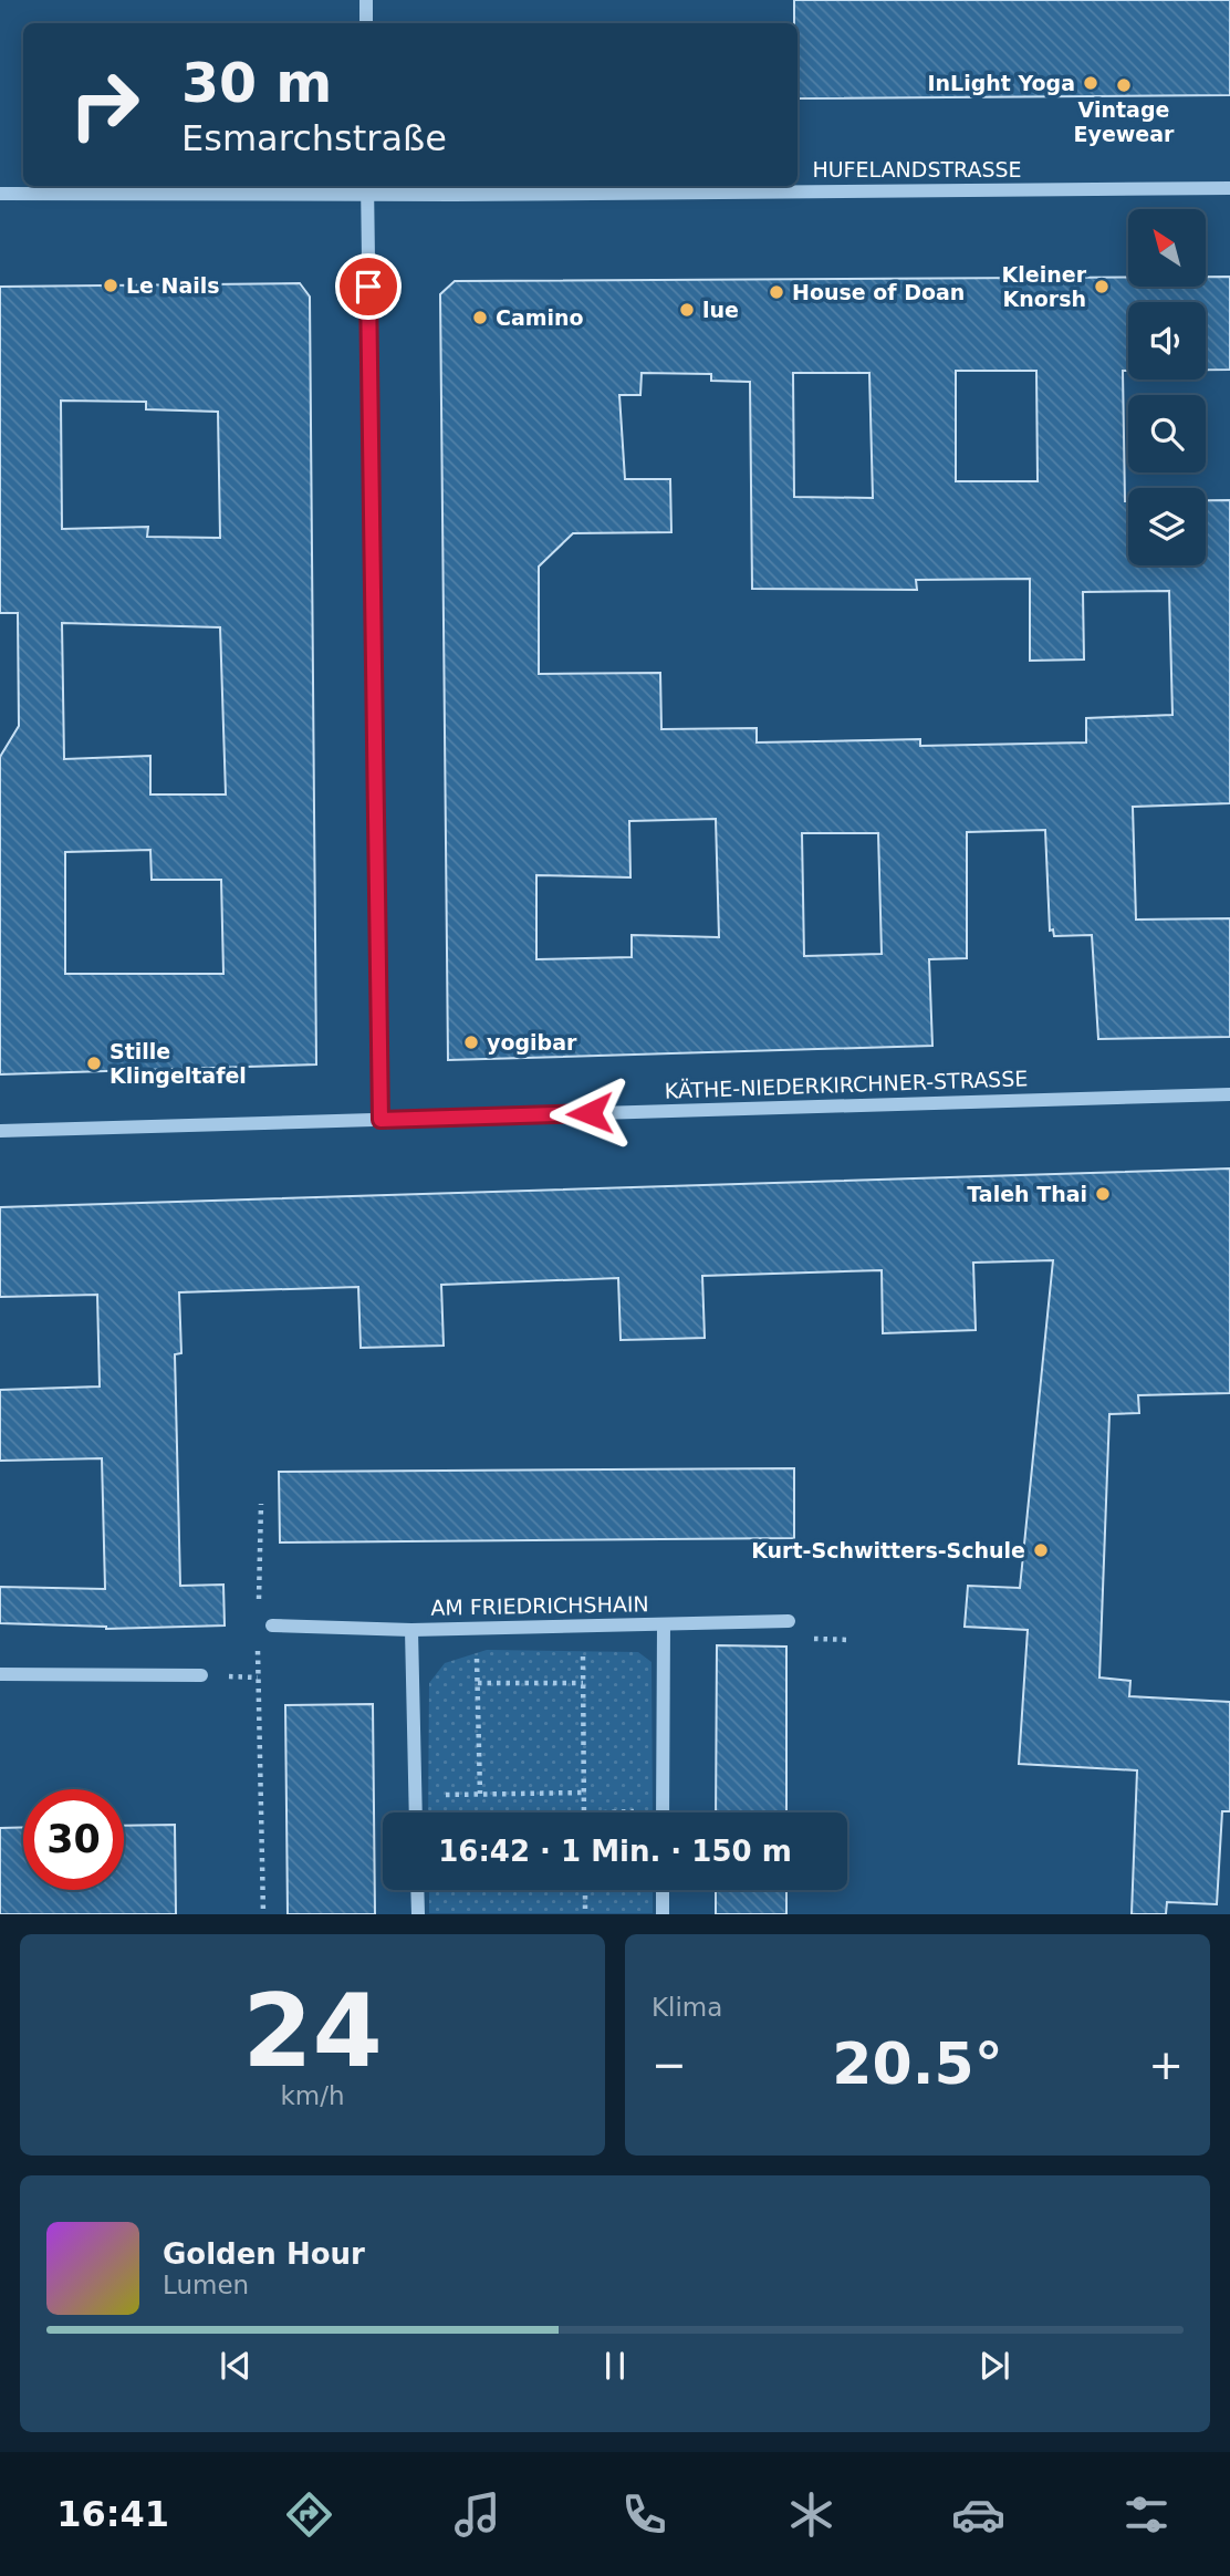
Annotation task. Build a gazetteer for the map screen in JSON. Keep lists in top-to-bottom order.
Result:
{
  "streets": {
    "street": ["HUFELANDSTRASSE", "KÄTHE-NIEDERKIRCHNER-STRASSE", "AM FRIEDRICHSHAIN"]
  },
  "places": [
    "InLight Yoga",
    "Vintage Eyewear",
    "Le Nails",
    "Kleiner Knorsh",
    "House of Doan",
    "lue",
    "Camino",
    "yogibar",
    "Stille Klingeltafel",
    "Taleh Thai",
    "Kurt-Schwitters-Schule"
  ],
  "north": "top left",
  "page": {
    "turn": ["30 m", "Esmarchstraße"],
    "limit": "30",
    "trip": "16:42 · 1 Min. · 150 m",
    "tile": [
      ["24", "km/h"],
      "Klima"
    ],
    "heat": ["−", "20.5°", "+"],
    "song": ["Golden Hour", "Lumen"],
    "tabs": "16:41"
  }
}
